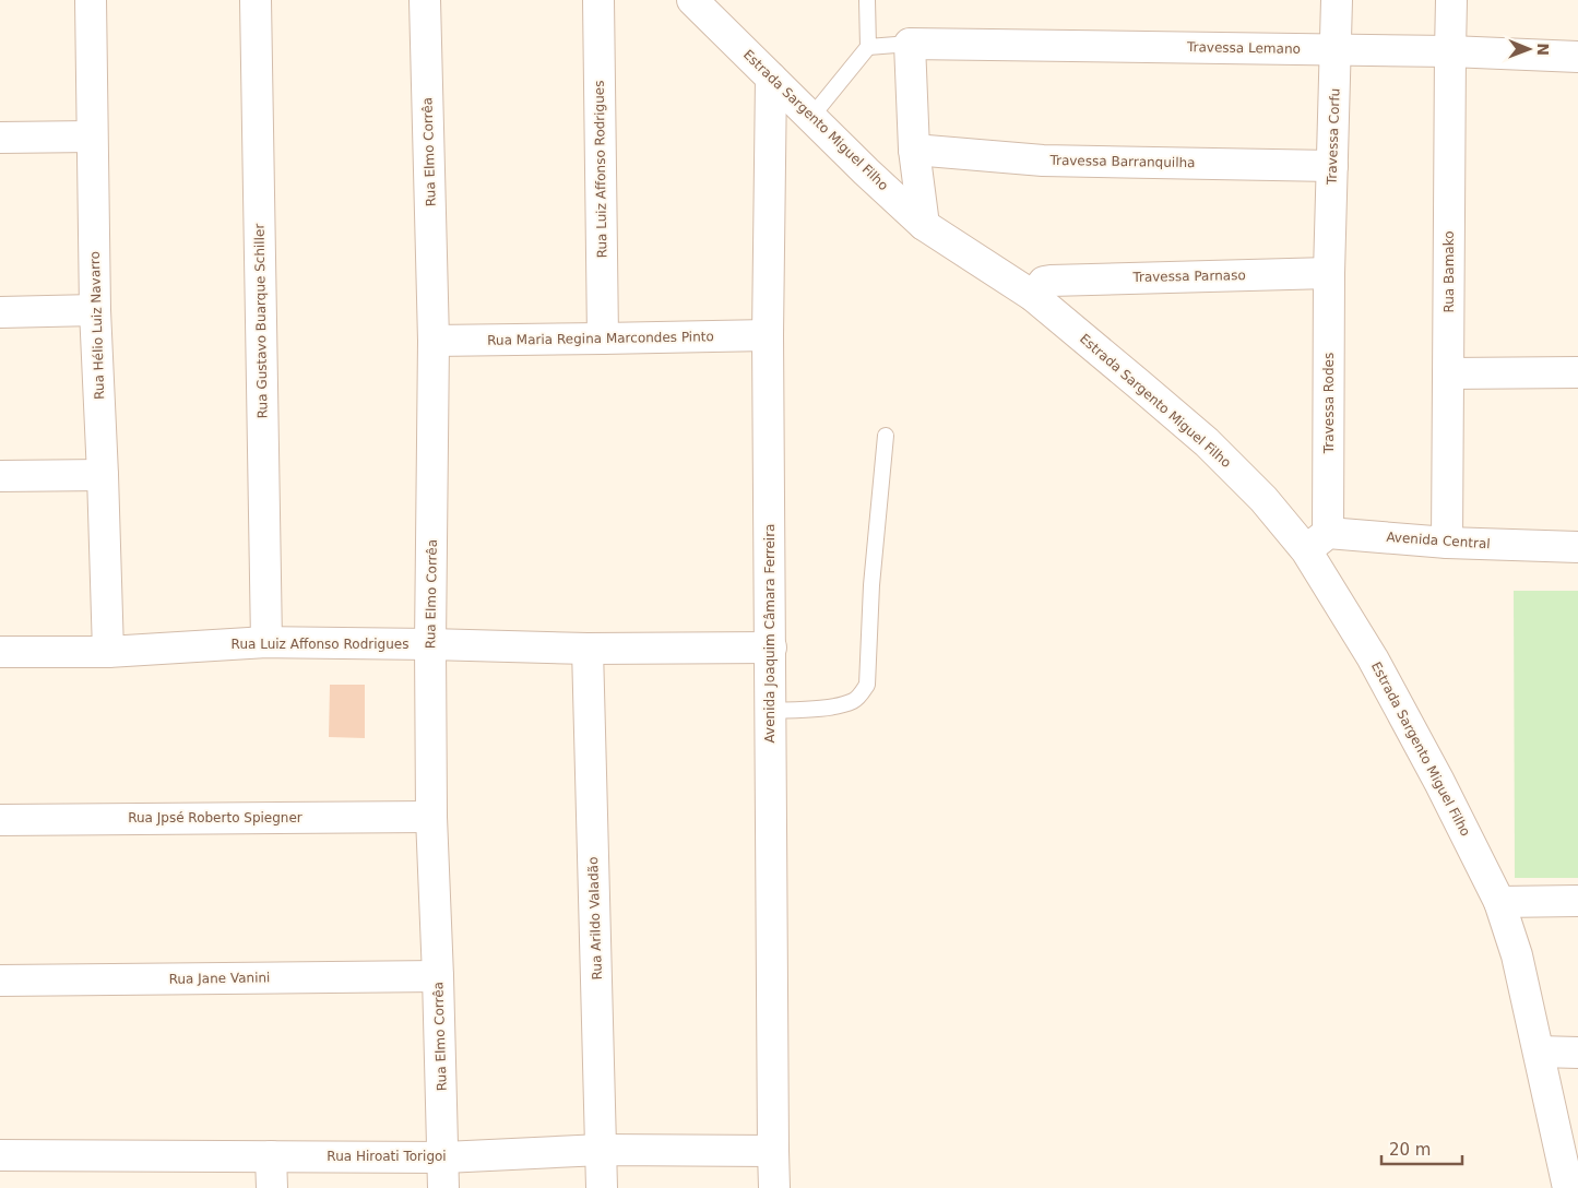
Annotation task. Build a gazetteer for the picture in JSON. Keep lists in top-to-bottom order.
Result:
{
  "streets": {
    "street": [
      "Travessa Lemano",
      "Estrada Sargento Miguel Filho",
      "Travessa Corfu",
      "Rua Elmo Corrêa",
      "Travessa Barranquilha",
      "Rua Luiz Affonso Rodrigues",
      "Rua Bamako",
      "Travessa Parnaso",
      "Rua Gustavo Buarque Schiller",
      "Rua Hélio Luiz Navarro",
      "Rua Maria Regina Marcondes Pinto",
      "Travessa Rodes",
      "Avenida Central",
      "Avenida Joaquim Câmara Ferreira",
      "Rua Jpsé Roberto Spiegner",
      "Rua Arildo Valadão",
      "Rua Jane Vanini",
      "Rua Hiroati Torigoi"
    ]
  },
  "crossings": [
    ["Travessa Lemano", "Travessa Corfu"],
    ["Travessa Lemano", "Rua Bamako"],
    ["Estrada Sargento Miguel Filho", "Travessa Parnaso"],
    ["Estrada Sargento Miguel Filho", "Travessa Rodes"],
    ["Estrada Sargento Miguel Filho", "Avenida Central"],
    ["Estrada Sargento Miguel Filho", "Avenida Joaquim Câmara Ferreira"],
    ["Travessa Corfu", "Travessa Barranquilha"],
    ["Travessa Corfu", "Travessa Parnaso"],
    ["Travessa Corfu", "Travessa Rodes"],
    ["Rua Elmo Corrêa", "Rua Luiz Affonso Rodrigues"],
    ["Rua Elmo Corrêa", "Rua Maria Regina Marcondes Pinto"],
    ["Rua Elmo Corrêa", "Rua Jpsé Roberto Spiegner"],
    ["Rua Elmo Corrêa", "Rua Jane Vanini"],
    ["Rua Elmo Corrêa", "Rua Hiroati Torigoi"],
    ["Rua Luiz Affonso Rodrigues", "Rua Gustavo Buarque Schiller"],
    ["Rua Luiz Affonso Rodrigues", "Rua Hélio Luiz Navarro"],
    ["Rua Luiz Affonso Rodrigues", "Rua Maria Regina Marcondes Pinto"],
    ["Rua Luiz Affonso Rodrigues", "Avenida Joaquim Câmara Ferreira"],
    ["Rua Luiz Affonso Rodrigues", "Rua Arildo Valadão"],
    ["Rua Bamako", "Avenida Central"],
    ["Travessa Parnaso", "Travessa Rodes"],
    ["Rua Maria Regina Marcondes Pinto", "Avenida Joaquim Câmara Ferreira"],
    ["Travessa Rodes", "Avenida Central"],
    ["Avenida Joaquim Câmara Ferreira", "Rua Hiroati Torigoi"],
    ["Rua Arildo Valadão", "Rua Hiroati Torigoi"]
  ],
  "scale_bar": "20 m",
  "north": "right"
}
